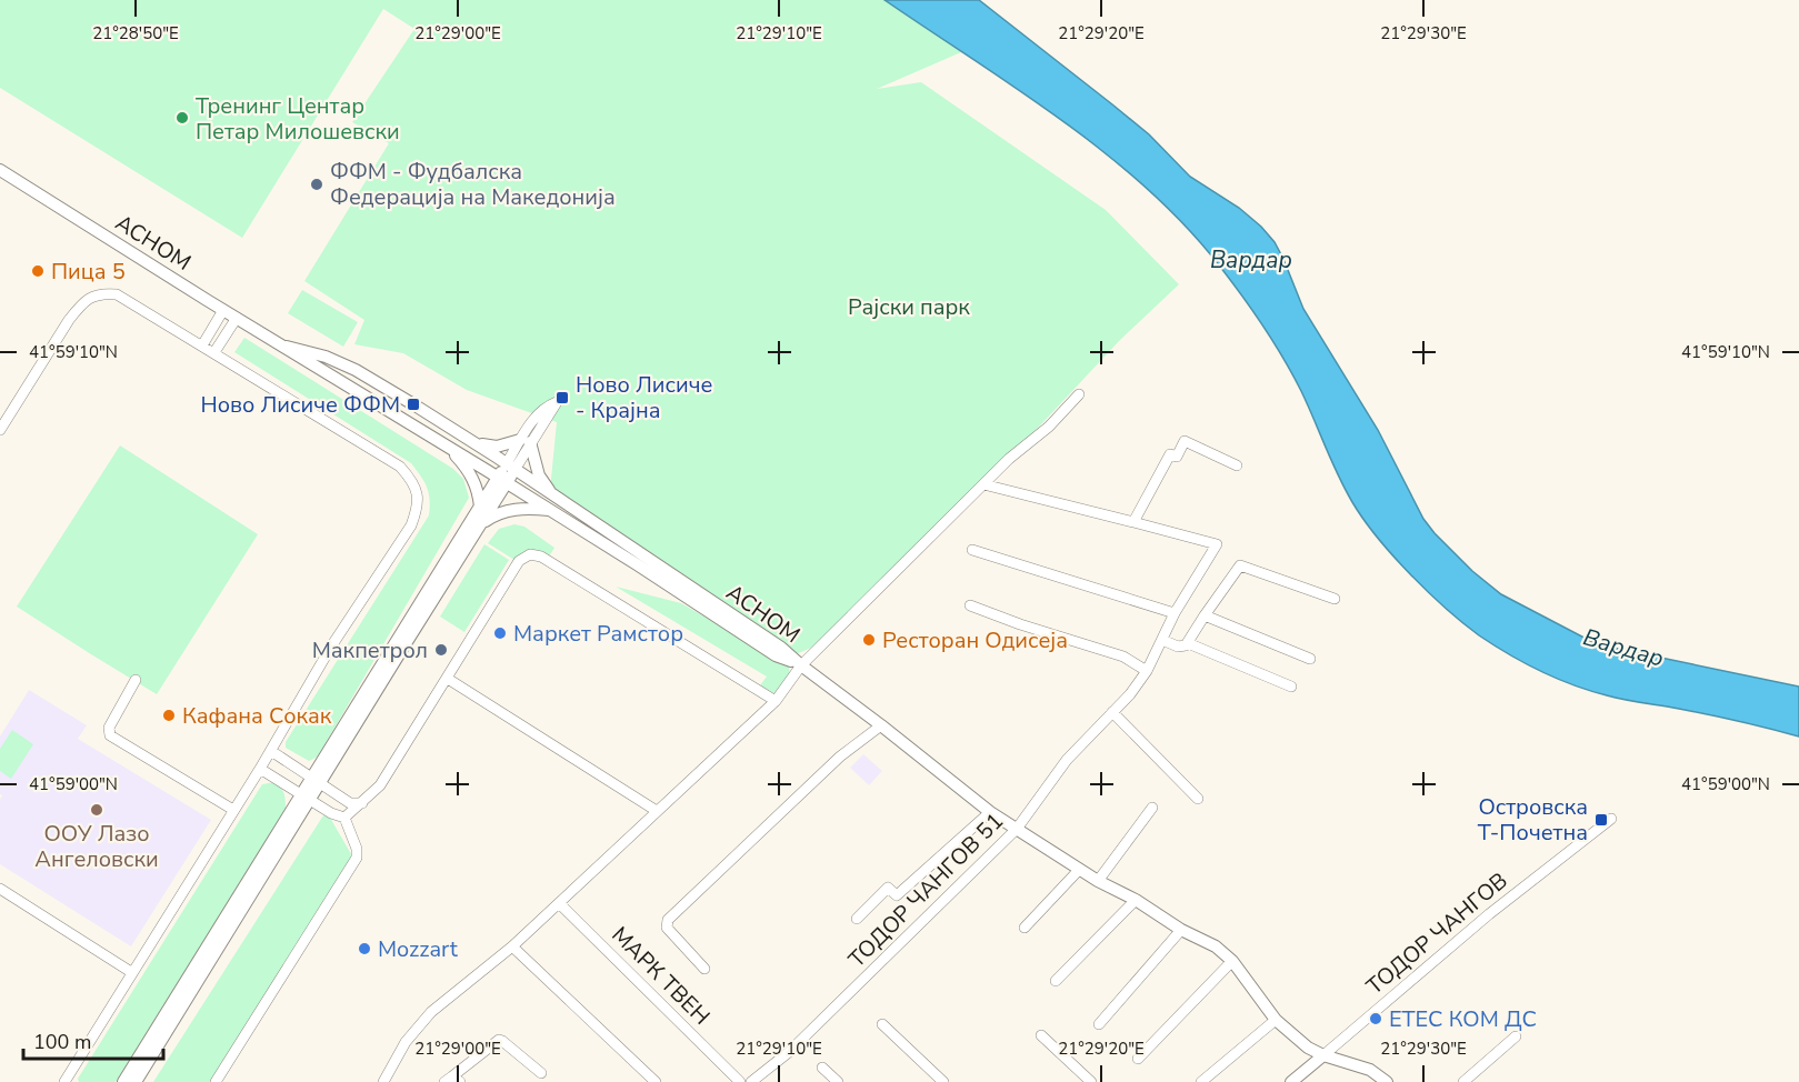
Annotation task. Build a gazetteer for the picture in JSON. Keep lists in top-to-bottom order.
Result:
{
  "streets": {
    "street": [
      "АСНОМ",
      "ТОДОР ЧАНГОВ 51",
      "ТОДОР ЧАНГОВ",
      "МАРК ТВЕН"
    ]
  },
  "water": ["Вардар"],
  "parks": ["Рајски парк"],
  "places": {
    "other": [
      "Тренинг Центар Петар Милошевски",
      "ФФМ - Фудбалска Федерација на Македонија",
      "Пица 5",
      "Маркет Рамстор",
      "Ресторан Одисеја",
      "Макпетрол",
      "Кафана Сокак",
      "ООУ Лазо Ангеловски",
      "Mozzart",
      "ЕТЕС КОМ ДС"
    ],
    "transit": ["Ново Лисиче - Крајна", "Ново Лисиче ФФМ", "Островска Т-Почетна"]
  },
  "scale_bar": "100 m",
  "coordinates": [
    "21°28'50\"E",
    "21°29'00\"E",
    "21°29'10\"E",
    "21°29'20\"E",
    "21°29'30\"E",
    "41°59'10\"N",
    "41°59'00\"N"
  ]
}
